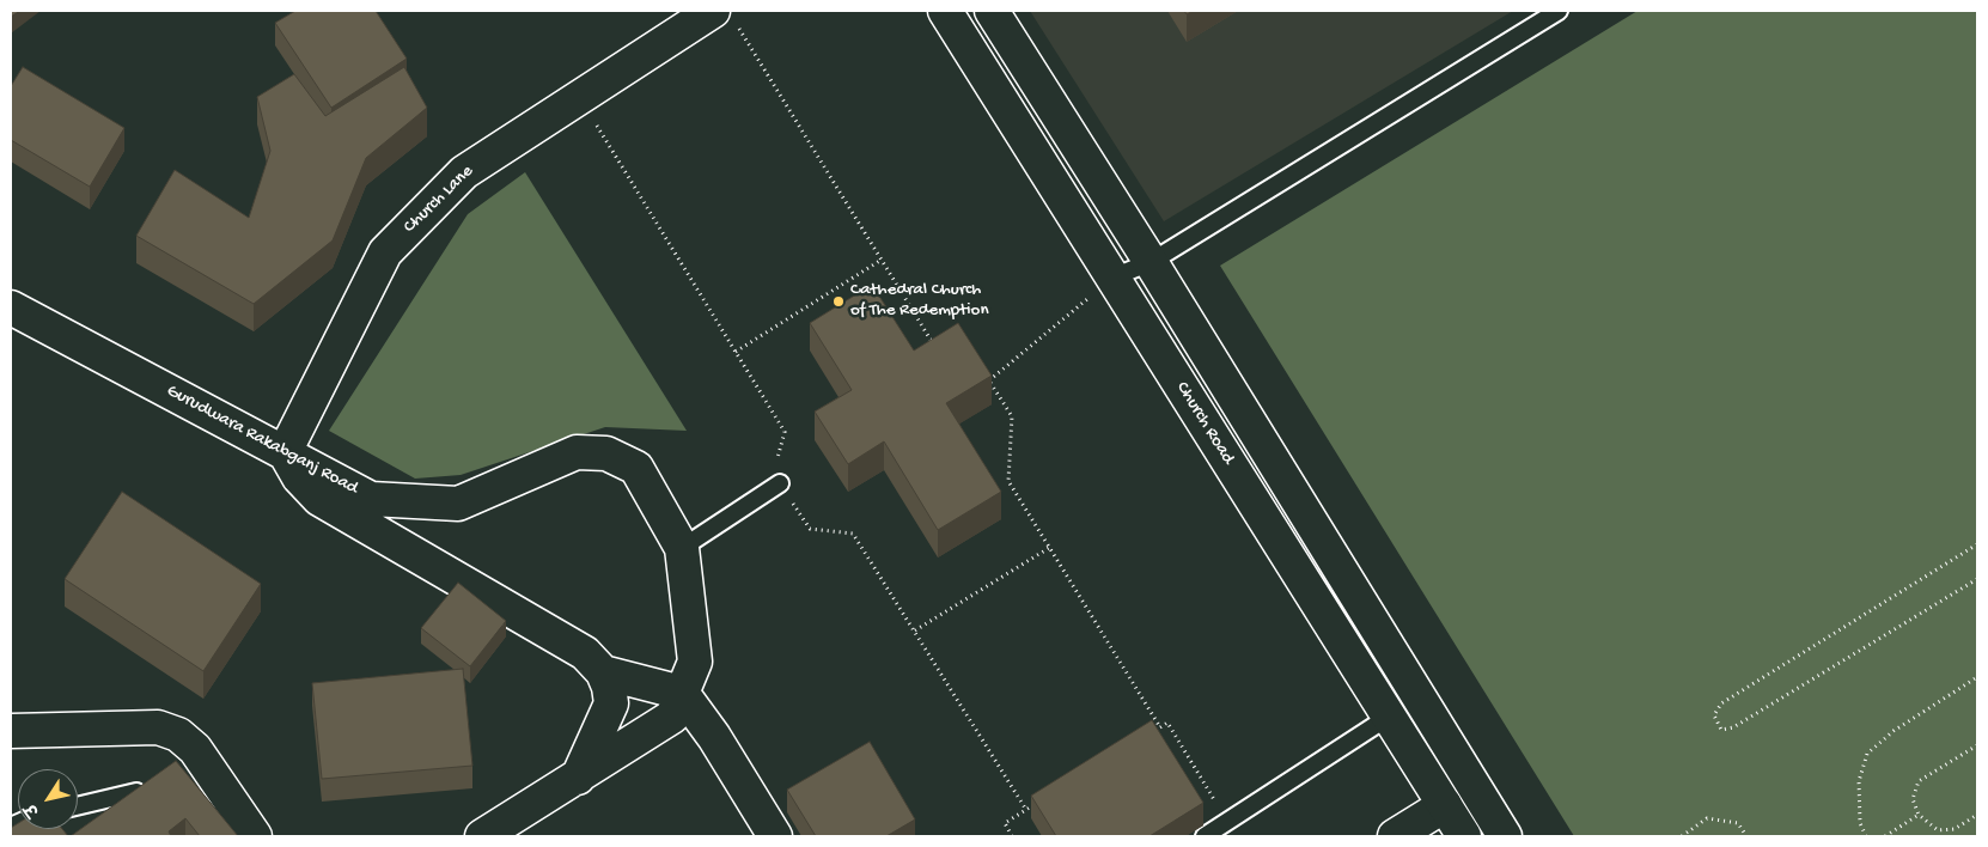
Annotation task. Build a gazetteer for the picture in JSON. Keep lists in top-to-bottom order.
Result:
{
  "streets": {
    "street": ["Church Lane", "Church Road", "Gurudwara Rakabganj Road"]
  },
  "crossings": [
    ["Church Lane", "Gurudwara Rakabganj Road"]
  ],
  "places": ["Cathedral Church of The Redemption"],
  "north": "bottom left"
}
